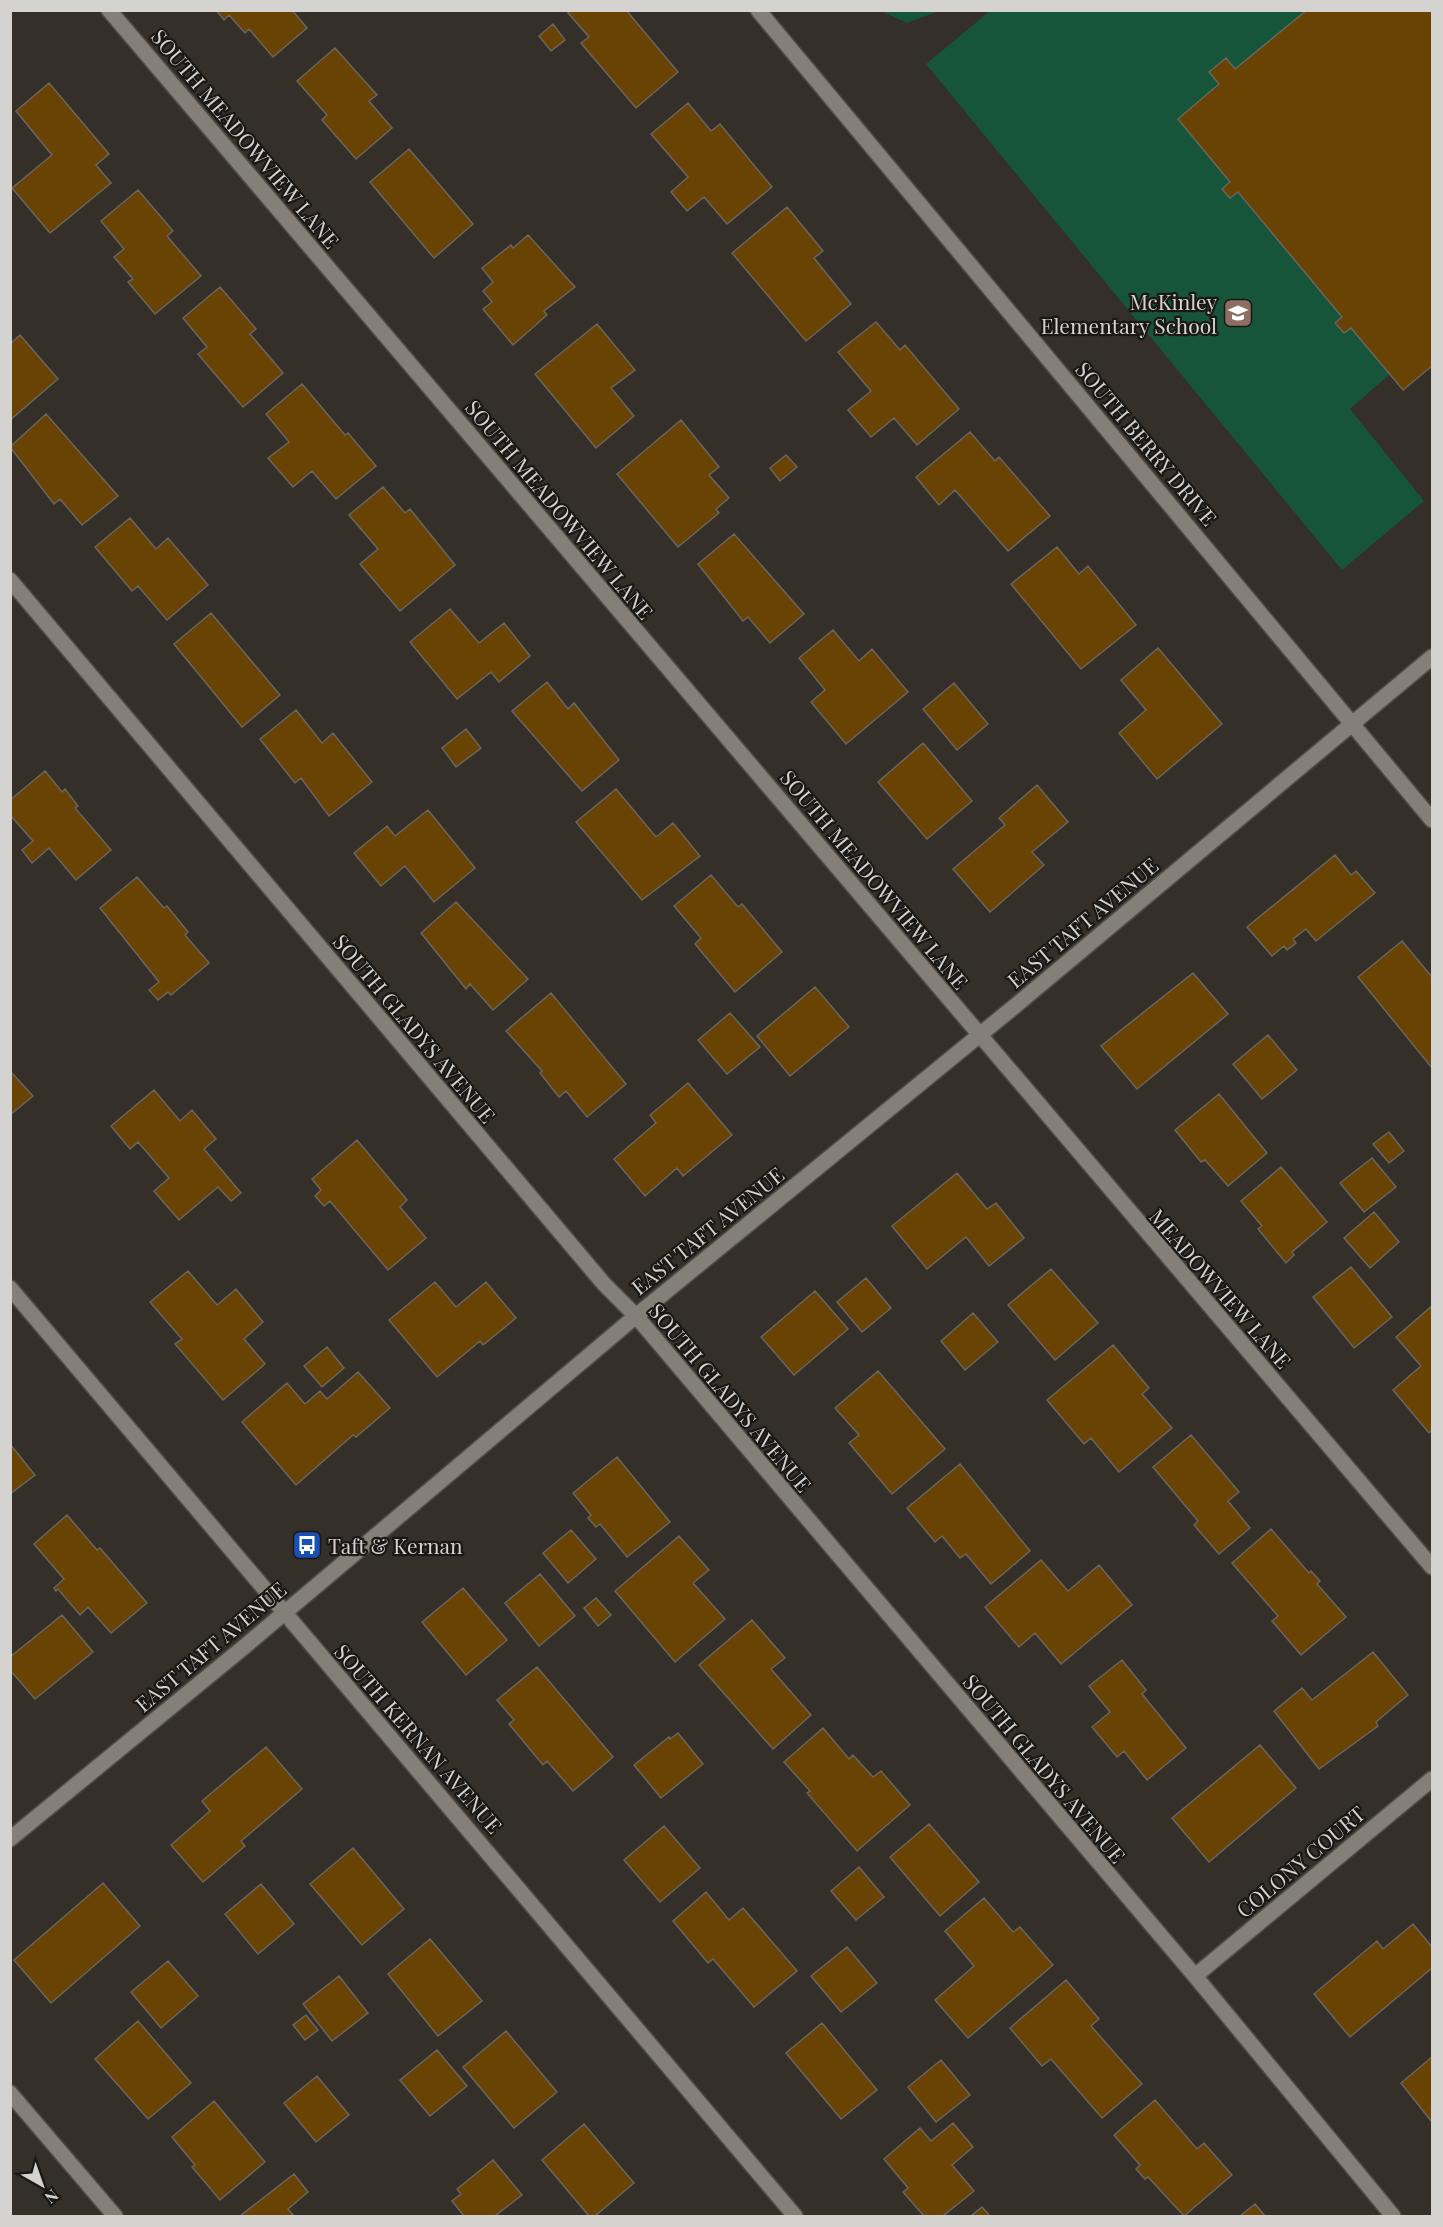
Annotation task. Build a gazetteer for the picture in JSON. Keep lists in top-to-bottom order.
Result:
{
  "streets": {
    "street": [
      "SOUTH MEADOWVIEW LANE",
      "SOUTH BERRY DRIVE",
      "EAST TAFT AVENUE",
      "SOUTH GLADYS AVENUE",
      "MEADOWVIEW LANE",
      "SOUTH KERNAN AVENUE",
      "COLONY COURT"
    ]
  },
  "crossings": [
    ["SOUTH MEADOWVIEW LANE", "EAST TAFT AVENUE"],
    ["SOUTH MEADOWVIEW LANE", "MEADOWVIEW LANE"],
    ["SOUTH BERRY DRIVE", "EAST TAFT AVENUE"],
    ["EAST TAFT AVENUE", "SOUTH GLADYS AVENUE"],
    ["EAST TAFT AVENUE", "MEADOWVIEW LANE"],
    ["EAST TAFT AVENUE", "SOUTH KERNAN AVENUE"],
    ["SOUTH GLADYS AVENUE", "COLONY COURT"]
  ],
  "places": {
    "school or university": ["McKinley Elementary School"],
    "bus stop": ["Taft & Kernan"]
  },
  "north": "bottom right"
}
